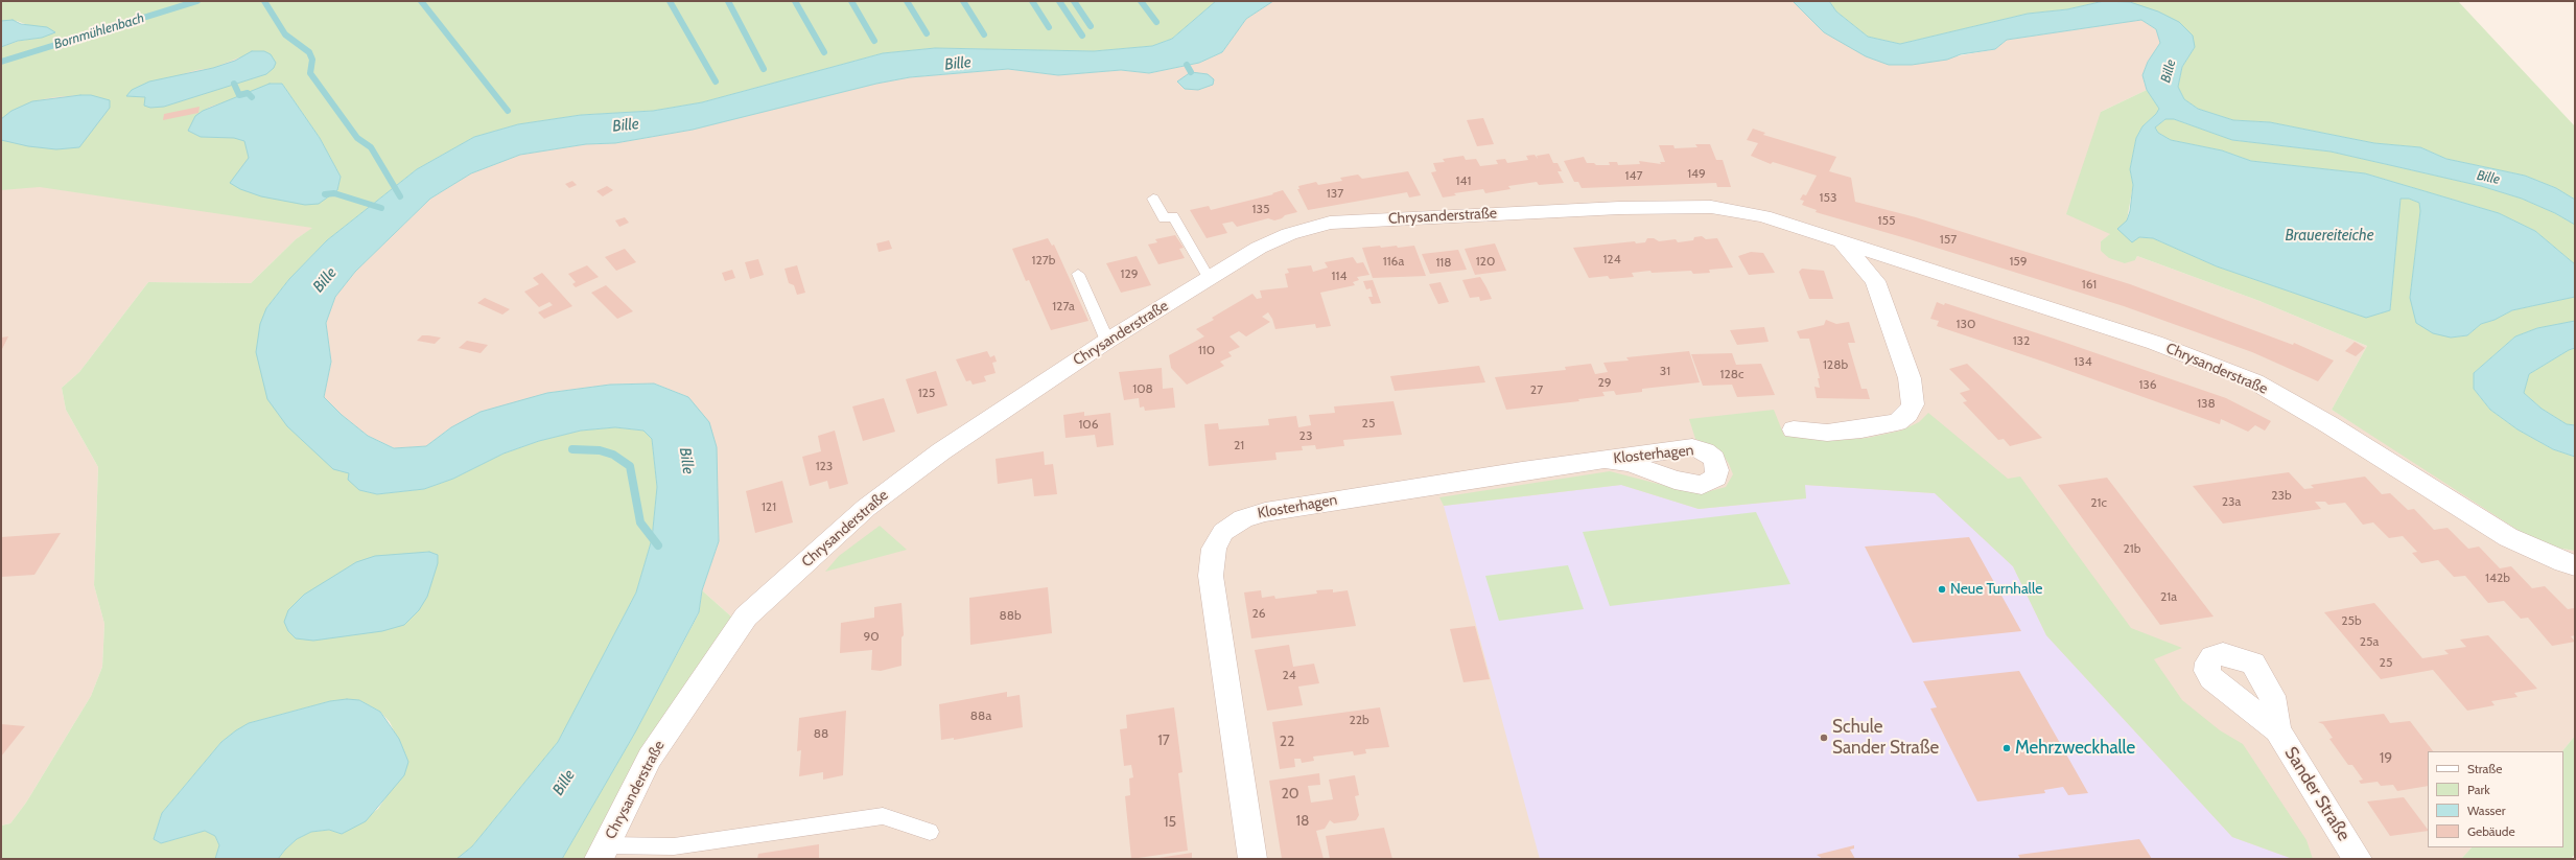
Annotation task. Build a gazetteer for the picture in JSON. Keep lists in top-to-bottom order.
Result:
{
  "streets": {
    "street": ["Chrysanderstraße", "Klosterhagen", "Sander Straße"]
  },
  "water": ["Bornmühlenbach", "Bille", "Brauereiteiche"],
  "places": ["Neue Turnhalle", "Schule Sander Straße", "Mehrzweckhalle"],
  "house_numbers": [
    "149",
    "147",
    "141",
    "137",
    "153",
    "135",
    "155",
    "157",
    "124",
    "127b",
    "116a",
    "120",
    "159",
    "118",
    "129",
    "114",
    "161",
    "127a",
    "130",
    "132",
    "110",
    "134",
    "128b",
    "31",
    "128c",
    "29",
    "136",
    "108",
    "27",
    "125",
    "138",
    "25",
    "106",
    "23",
    "21",
    "123",
    "23b",
    "23a",
    "21c",
    "121",
    "21b",
    "142b",
    "21a",
    "26",
    "88b",
    "25b",
    "90",
    "25a",
    "25",
    "24",
    "88a",
    "22b",
    "88",
    "17",
    "22",
    "19",
    "20",
    "18",
    "15"
  ],
  "legend": [
    "Straße",
    "Park",
    "Wasser",
    "Gebäude"
  ]
}
